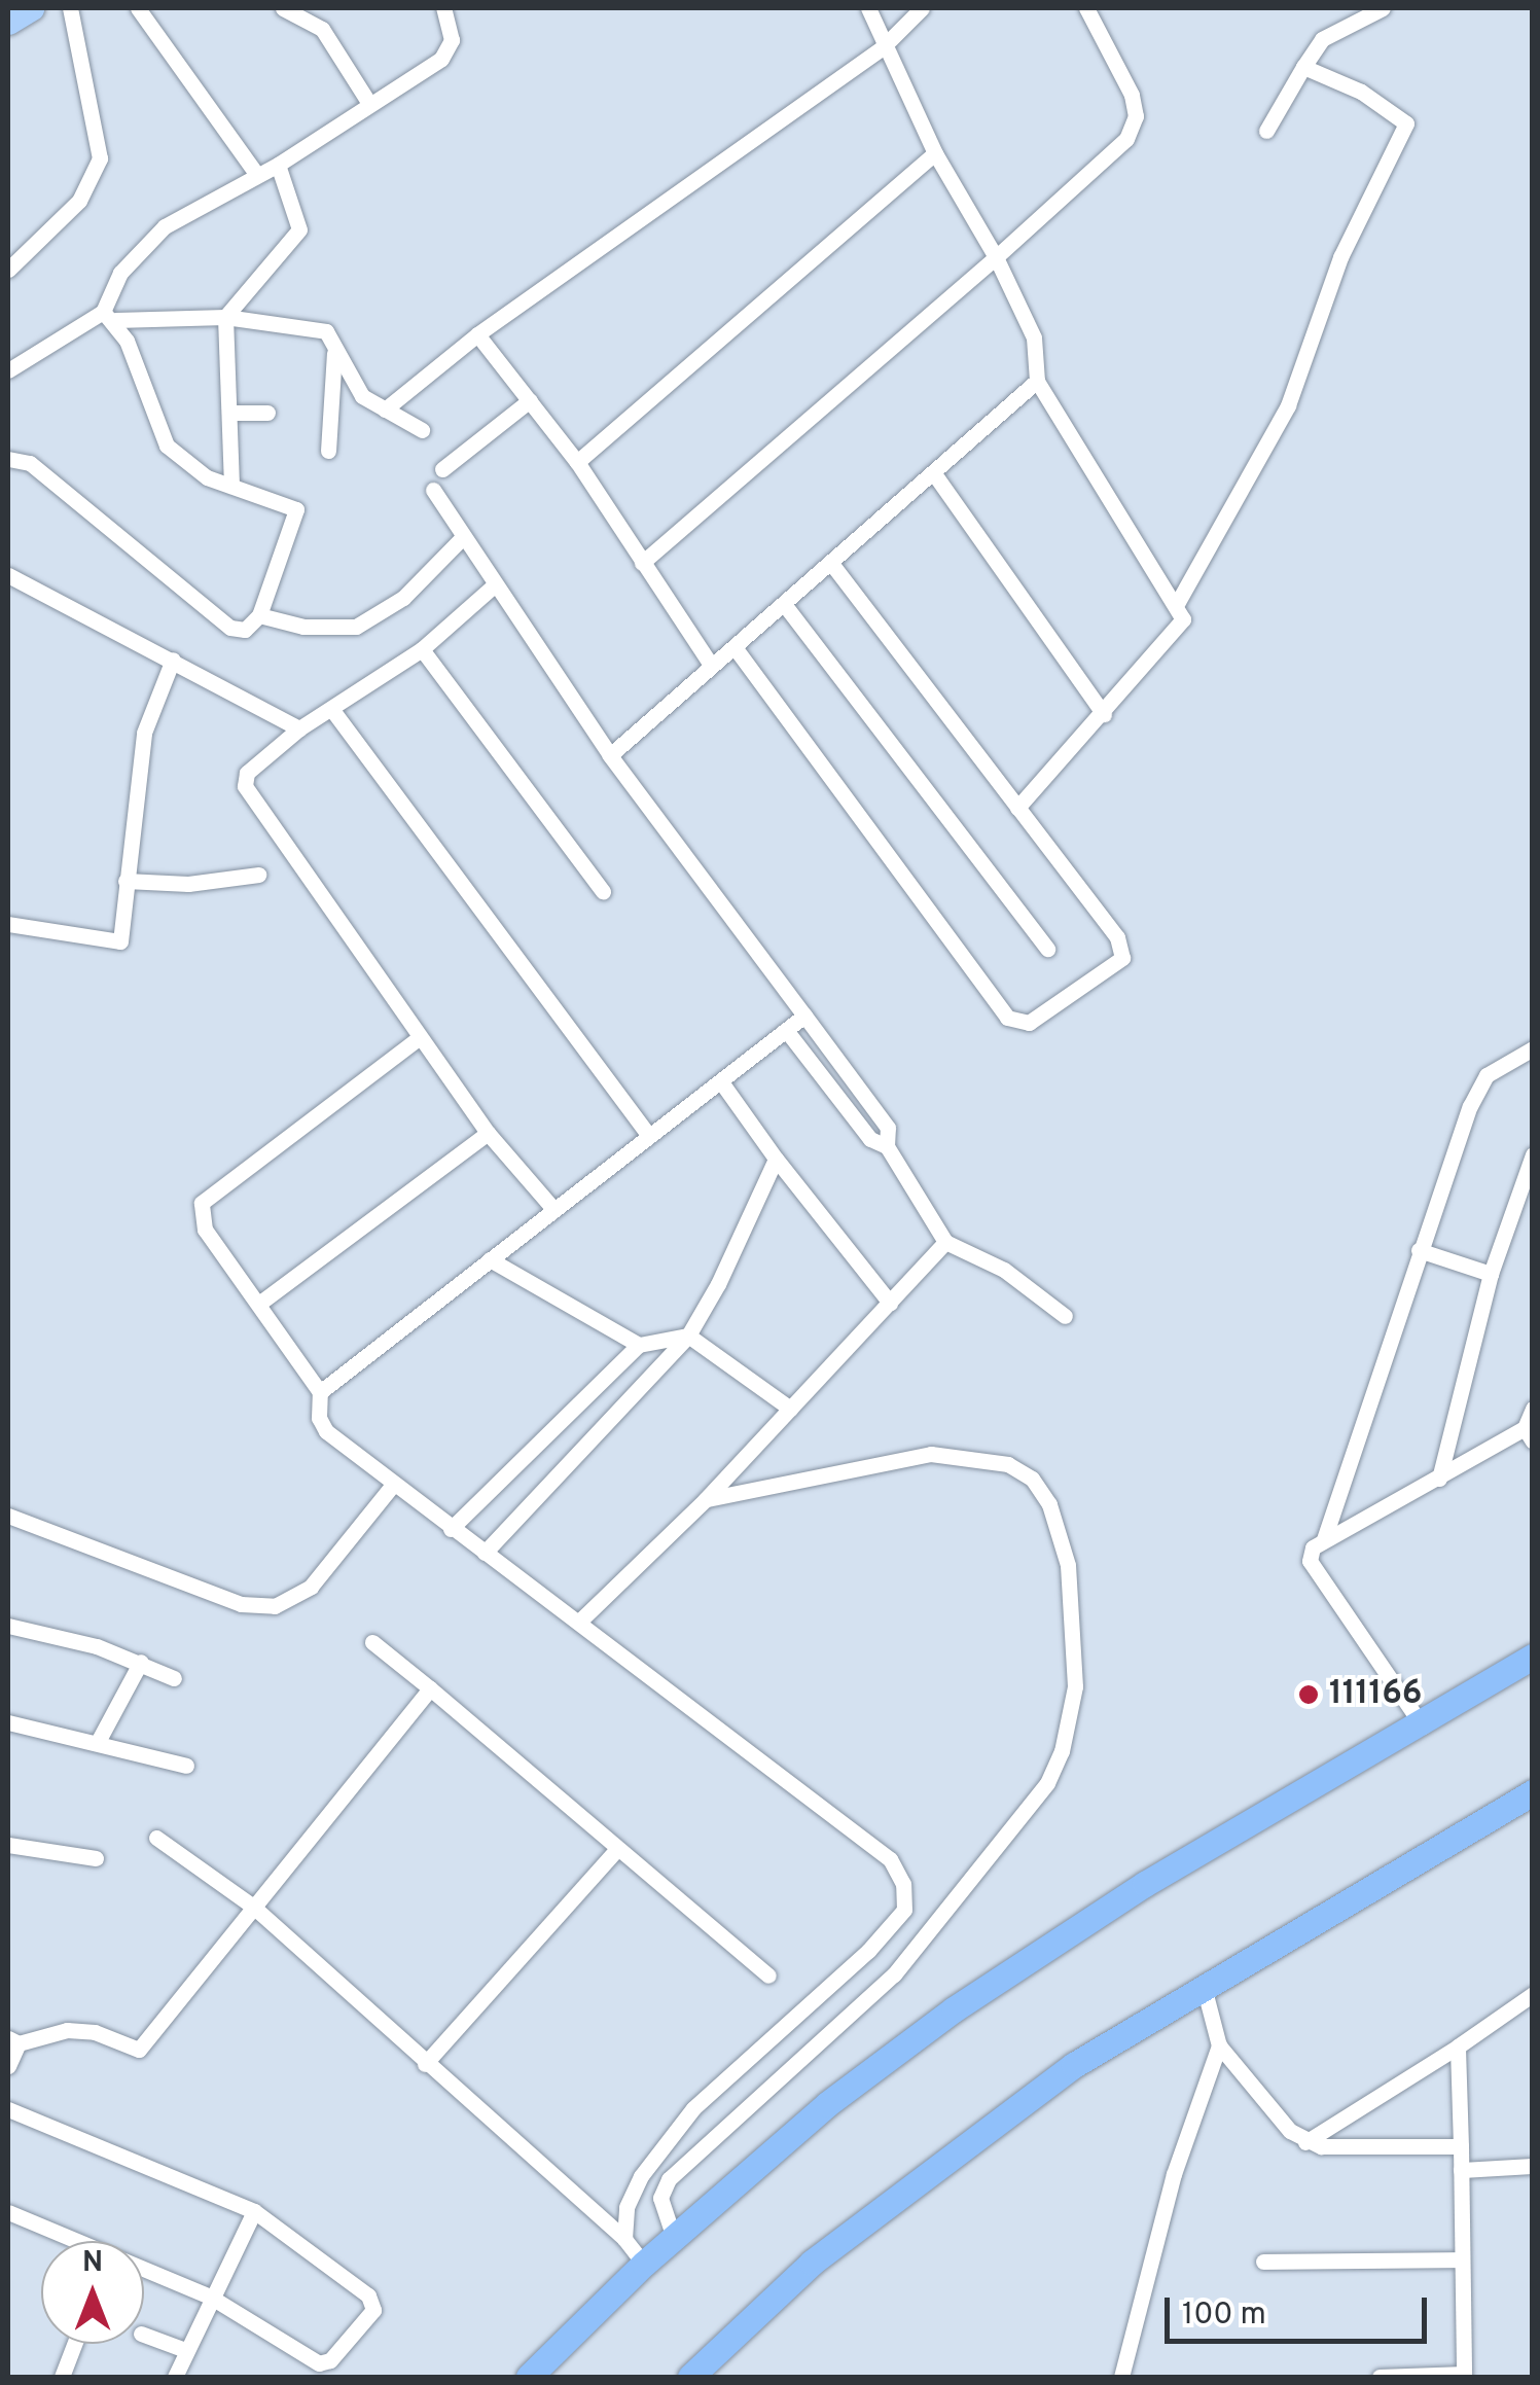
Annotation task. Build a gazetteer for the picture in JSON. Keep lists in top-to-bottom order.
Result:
{
  "places": ["111166"],
  "scale_bar": "100 m",
  "north": "top"
}
